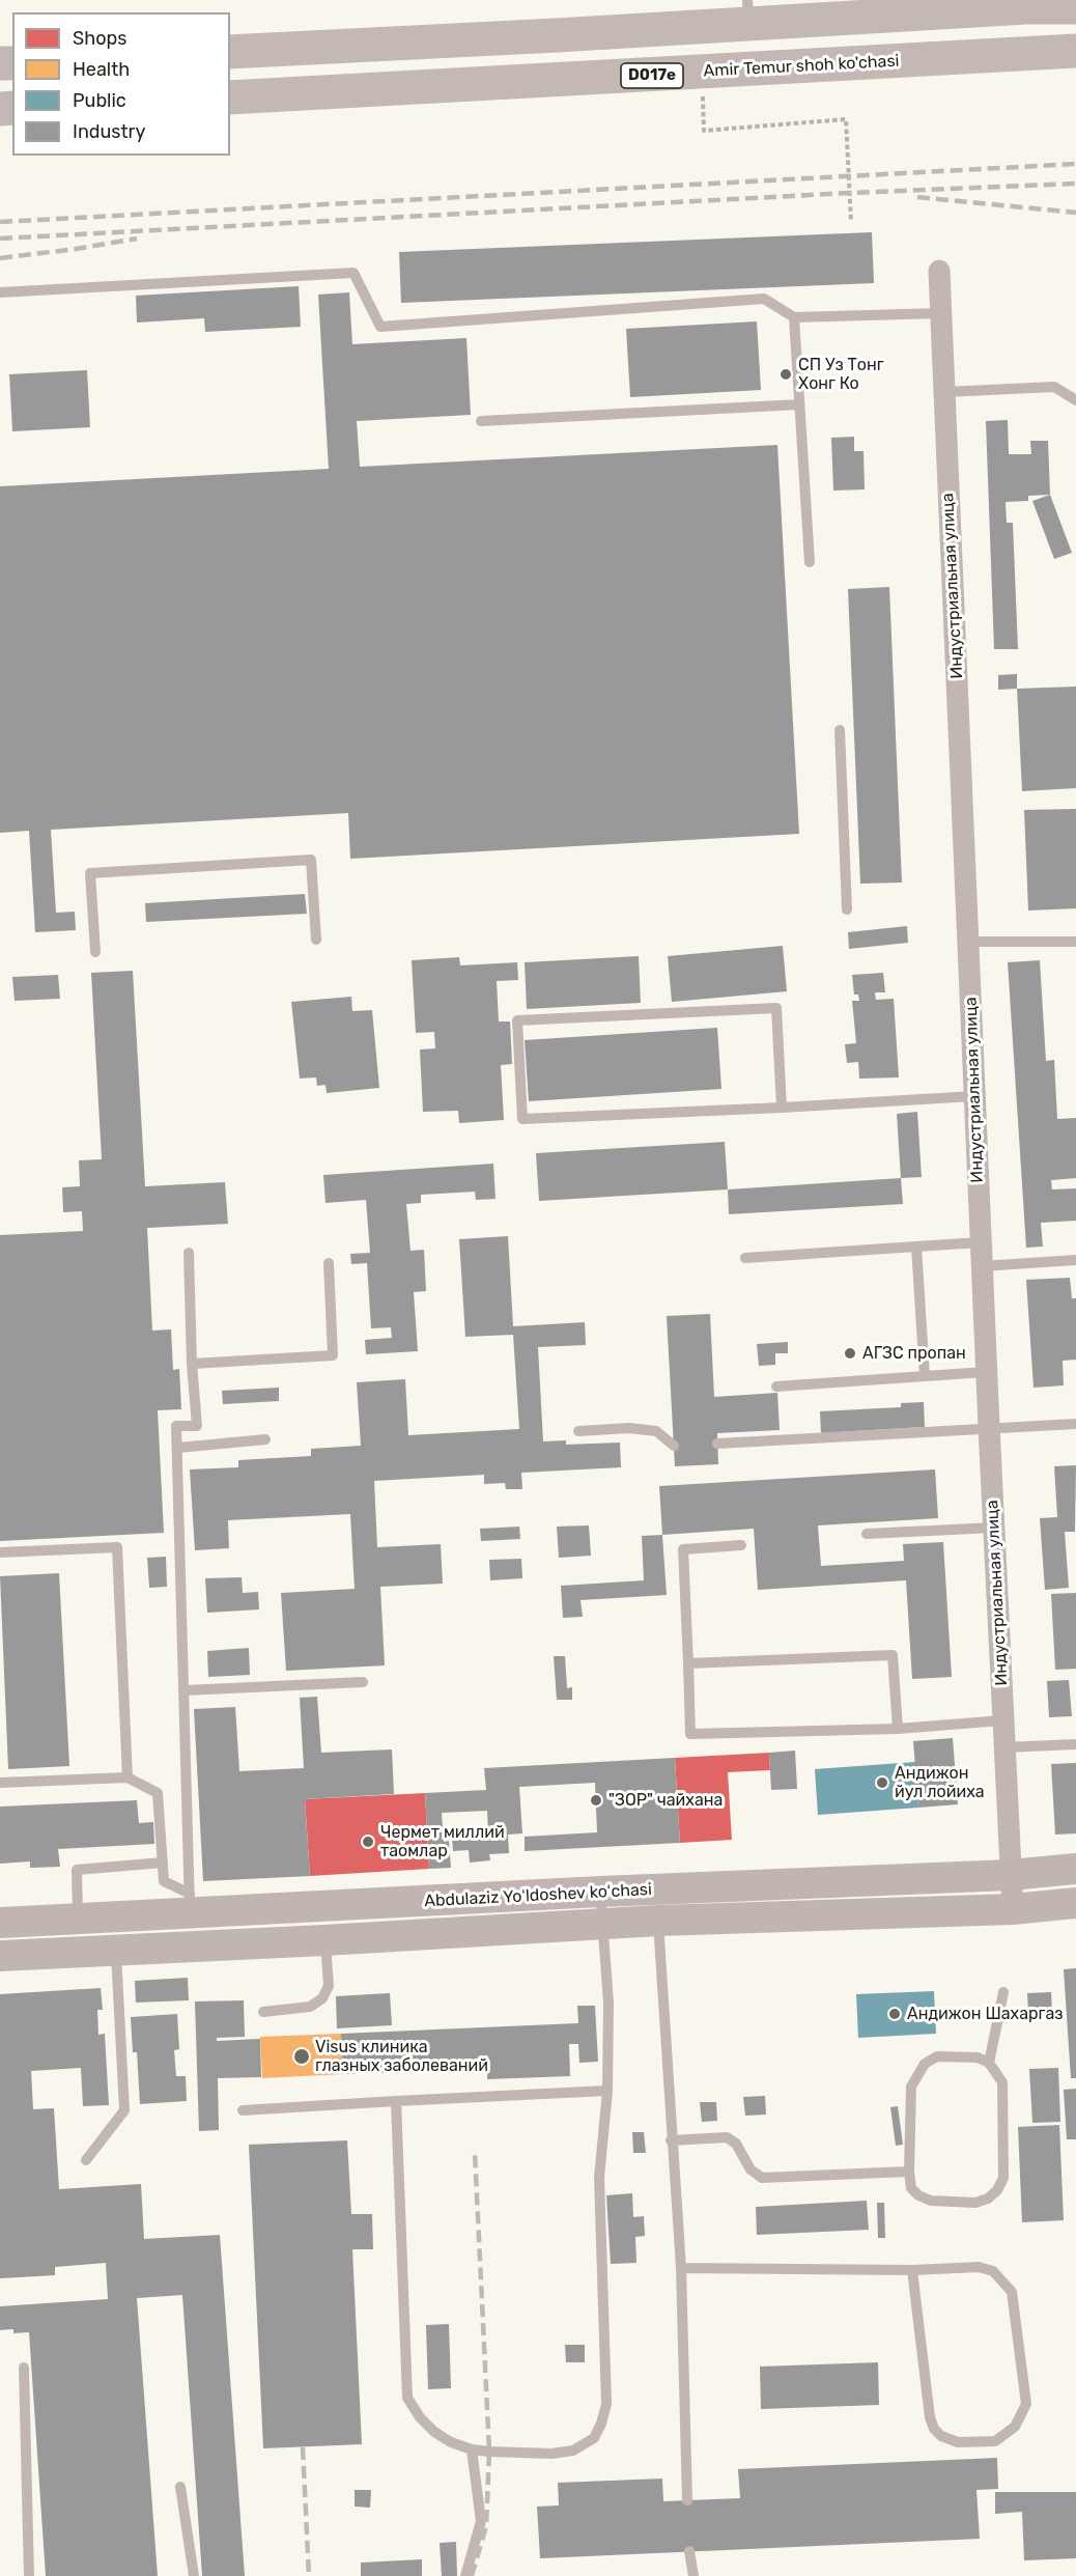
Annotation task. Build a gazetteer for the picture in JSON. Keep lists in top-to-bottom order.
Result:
{
  "streets": {
    "main road": ["Amir Temur shoh ko'chasi", "D017e", "Abdulaziz Yoʻldoshev koʻchasi"],
    "street": ["Индустриальная улица"]
  },
  "crossings": [
    ["Индустриальная улица", "Abdulaziz Yoʻldoshev koʻchasi"]
  ],
  "places": [
    "СП Уз Тонг Хонг Ко",
    "АГЗС пропан",
    "Андижон йул лойиха",
    "\"ЗОР\" чайхана",
    "Чермет миллий таомлар",
    "Андижон Шахаргаз",
    "Visus клиника глазных заболеваний"
  ],
  "legend": [
    "Shops",
    "Health",
    "Public",
    "Industry"
  ]
}
